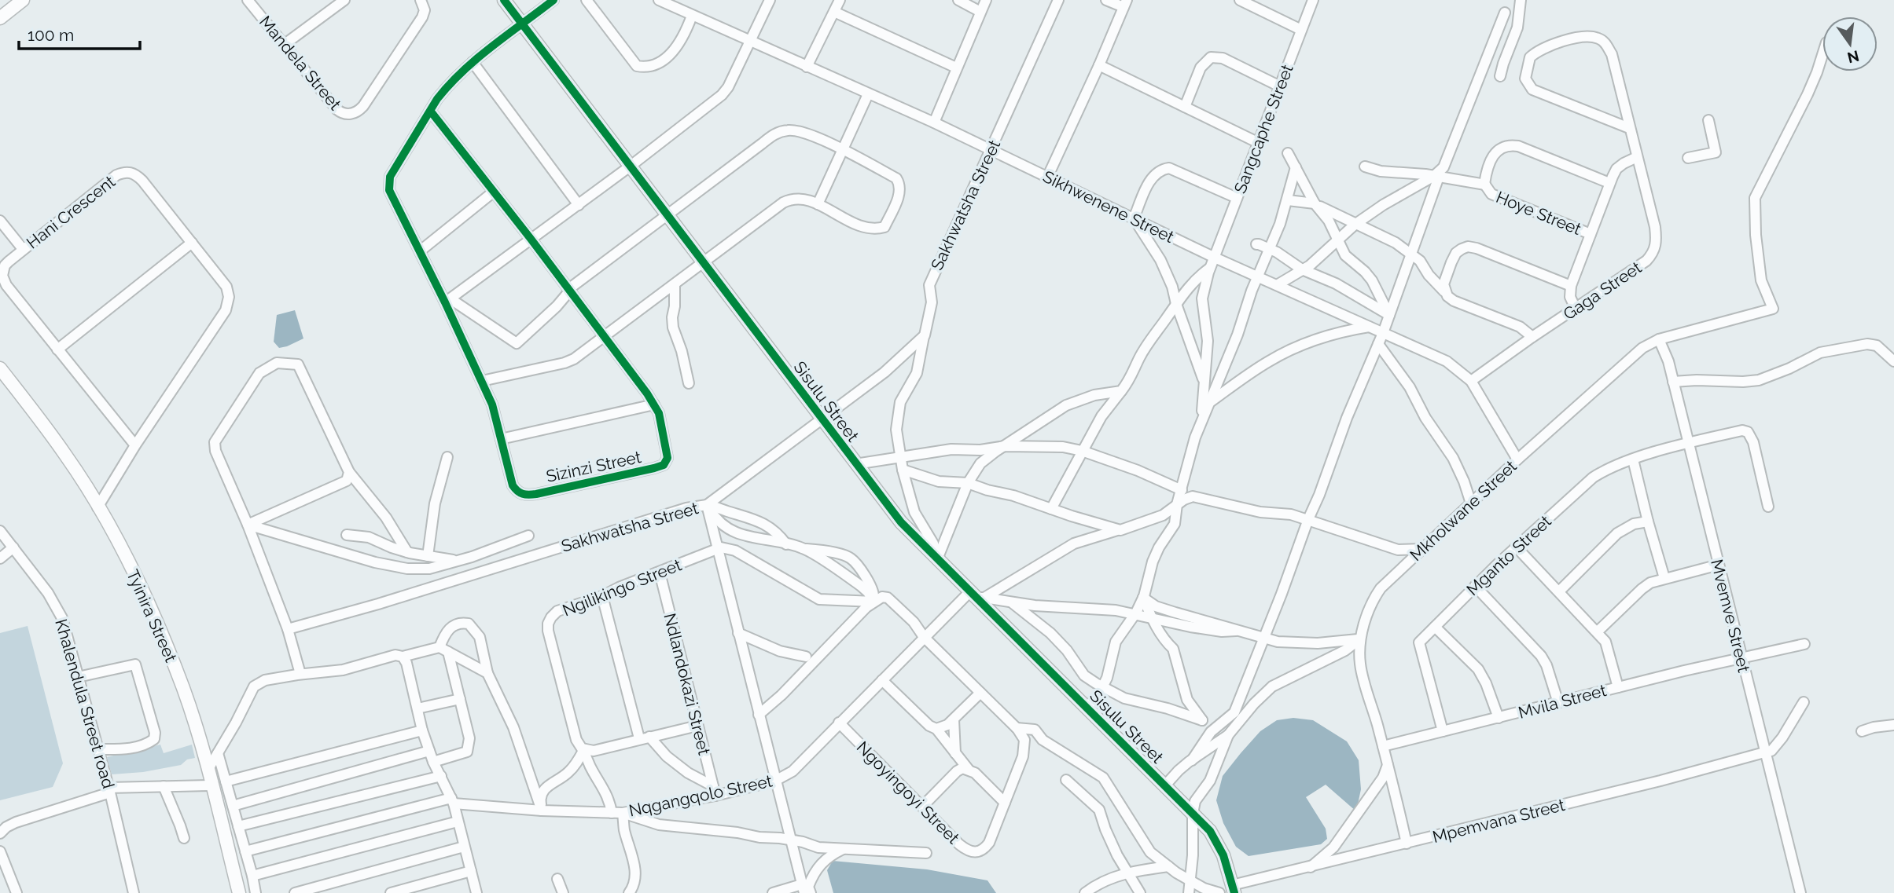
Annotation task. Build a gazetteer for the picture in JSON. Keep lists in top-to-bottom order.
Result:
{
  "streets": {
    "street": [
      "Mandela Street",
      "Sangcaphe Street",
      "Sakhwatsha Street",
      "Sikhwenene Street",
      "Hani Crescent",
      "Hoye Street",
      "Gaga Street",
      "Sisulu Street",
      "Sizinzi Street",
      "Mkholwane Street",
      "Mganto Street",
      "Ngilikingo Street",
      "Tyinira Street",
      "Mvemve Street",
      "Ndlandokazi Street",
      "Mvila Street",
      "Khalendula Street road",
      "Ngoyingoyi Street",
      "Nqgangqolo Street",
      "Mpemvana Street"
    ]
  },
  "crossings": [
    ["Sangcaphe Street", "Sikhwenene Street"],
    ["Sakhwatsha Street", "Sikhwenene Street"],
    ["Sakhwatsha Street", "Sisulu Street"],
    ["Sikhwenene Street", "Gaga Street"],
    ["Sikhwenene Street", "Mkholwane Street"],
    ["Hani Crescent", "Tyinira Street"],
    ["Sisulu Street", "Sizinzi Street"],
    ["Sisulu Street", "Nqgangqolo Street"],
    ["Sisulu Street", "Mpemvana Street"],
    ["Mkholwane Street", "Mvemve Street"],
    ["Mkholwane Street", "Mvila Street"],
    ["Mkholwane Street", "Mpemvana Street"],
    ["Mganto Street", "Mvemve Street"],
    ["Mganto Street", "Mvila Street"],
    ["Ngilikingo Street", "Ndlandokazi Street"],
    ["Mvemve Street", "Mvila Street"],
    ["Mvemve Street", "Mpemvana Street"],
    ["Ndlandokazi Street", "Nqgangqolo Street"],
    ["Ngoyingoyi Street", "Nqgangqolo Street"]
  ],
  "scale_bar": "100 m",
  "north": "bottom"
}
